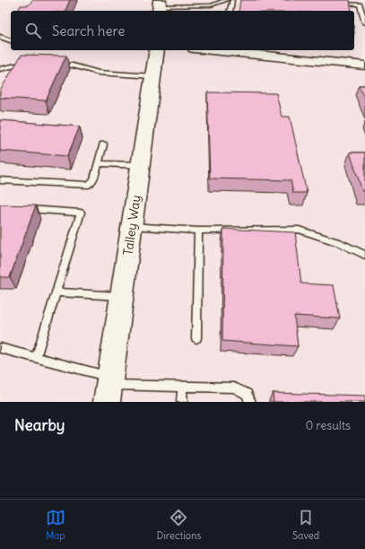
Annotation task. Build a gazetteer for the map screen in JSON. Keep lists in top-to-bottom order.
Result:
{
  "streets": {
    "main road": ["Talley Way"]
  },
  "page": {
    "search": "Search here",
    "heading": ["Nearby", "0 results"],
    "nav": ["Map", "Directions", "Saved"]
  }
}
